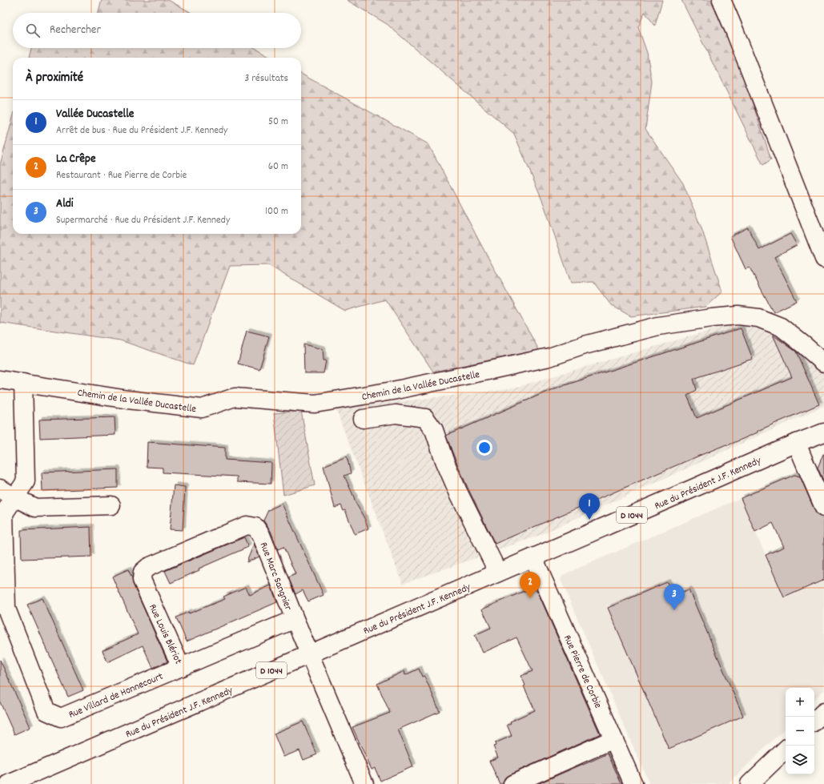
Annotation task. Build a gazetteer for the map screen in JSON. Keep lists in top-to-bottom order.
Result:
{
  "streets": {
    "street": [
      "Chemin de la Vallée Ducastelle",
      "Rue du Président J.F. Kennedy",
      "D 1044",
      "Rue Marc Sangnier",
      "Rue Louis Blériot",
      "Rue Pierre de Corbie",
      "Rue Villard de Honnecourt"
    ]
  },
  "crossings": [
    ["Chemin de la Vallée Ducastelle", "Rue Villard de Honnecourt"],
    ["Rue du Président J.F. Kennedy", "Rue Marc Sangnier"],
    ["Rue du Président J.F. Kennedy", "Rue Pierre de Corbie"],
    ["Rue Marc Sangnier", "Rue Louis Blériot"],
    ["Rue Louis Blériot", "Rue Villard de Honnecourt"]
  ],
  "page": {
    "search": "Rechercher",
    "heading": ["À proximité", "3 résultats"],
    "list": [
      {
        "mark": "1",
        "name": "Vallée Ducastelle",
        "note": "Arrêt de bus · Rue du Président J.F. Kennedy",
        "value": "50 m"
      },
      {
        "mark": "2",
        "name": "La Crêpe",
        "note": "Restaurant · Rue Pierre de Corbie",
        "value": "60 m"
      },
      {
        "mark": "3",
        "name": "Aldi",
        "note": "Supermarché · Rue du Président J.F. Kennedy",
        "value": "100 m"
      }
    ],
    "pins": ["1", "2", "3"],
    "map_buttons": ["+", "−"]
  }
}
